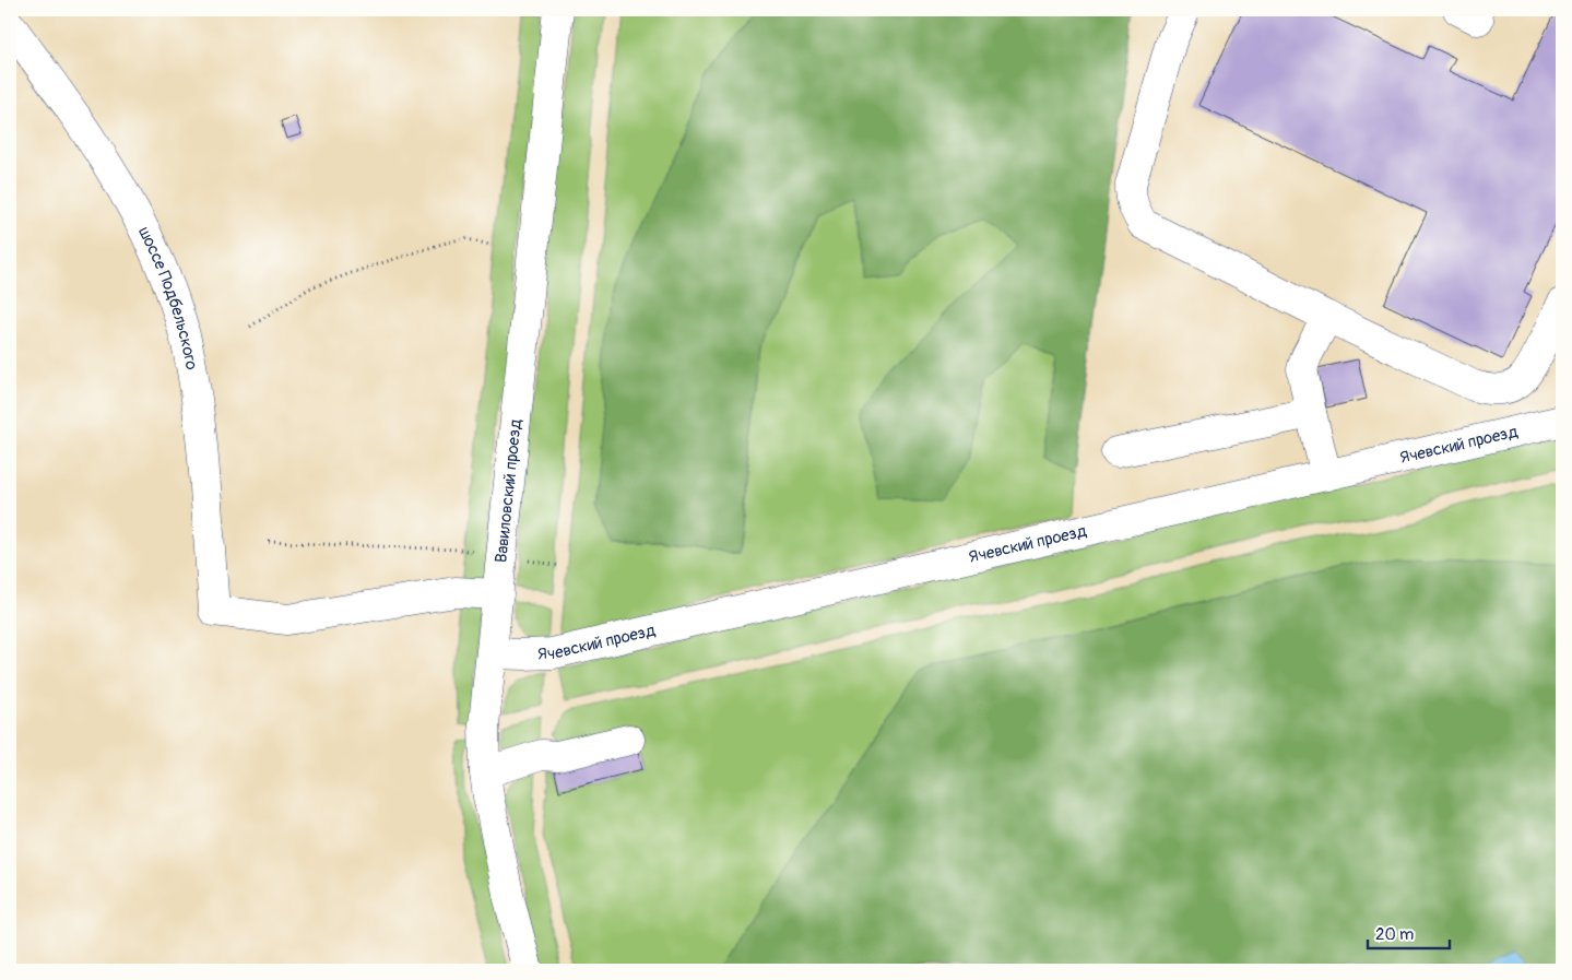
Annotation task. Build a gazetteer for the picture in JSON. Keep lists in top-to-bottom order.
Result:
{
  "streets": {
    "street": ["шоссе Подбельского", "Ячевский проезд", "Вавиловский проезд"]
  },
  "crossings": [
    ["шоссе Подбельского", "Вавиловский проезд"],
    ["Ячевский проезд", "Вавиловский проезд"]
  ],
  "scale_bar": "20 m"
}
